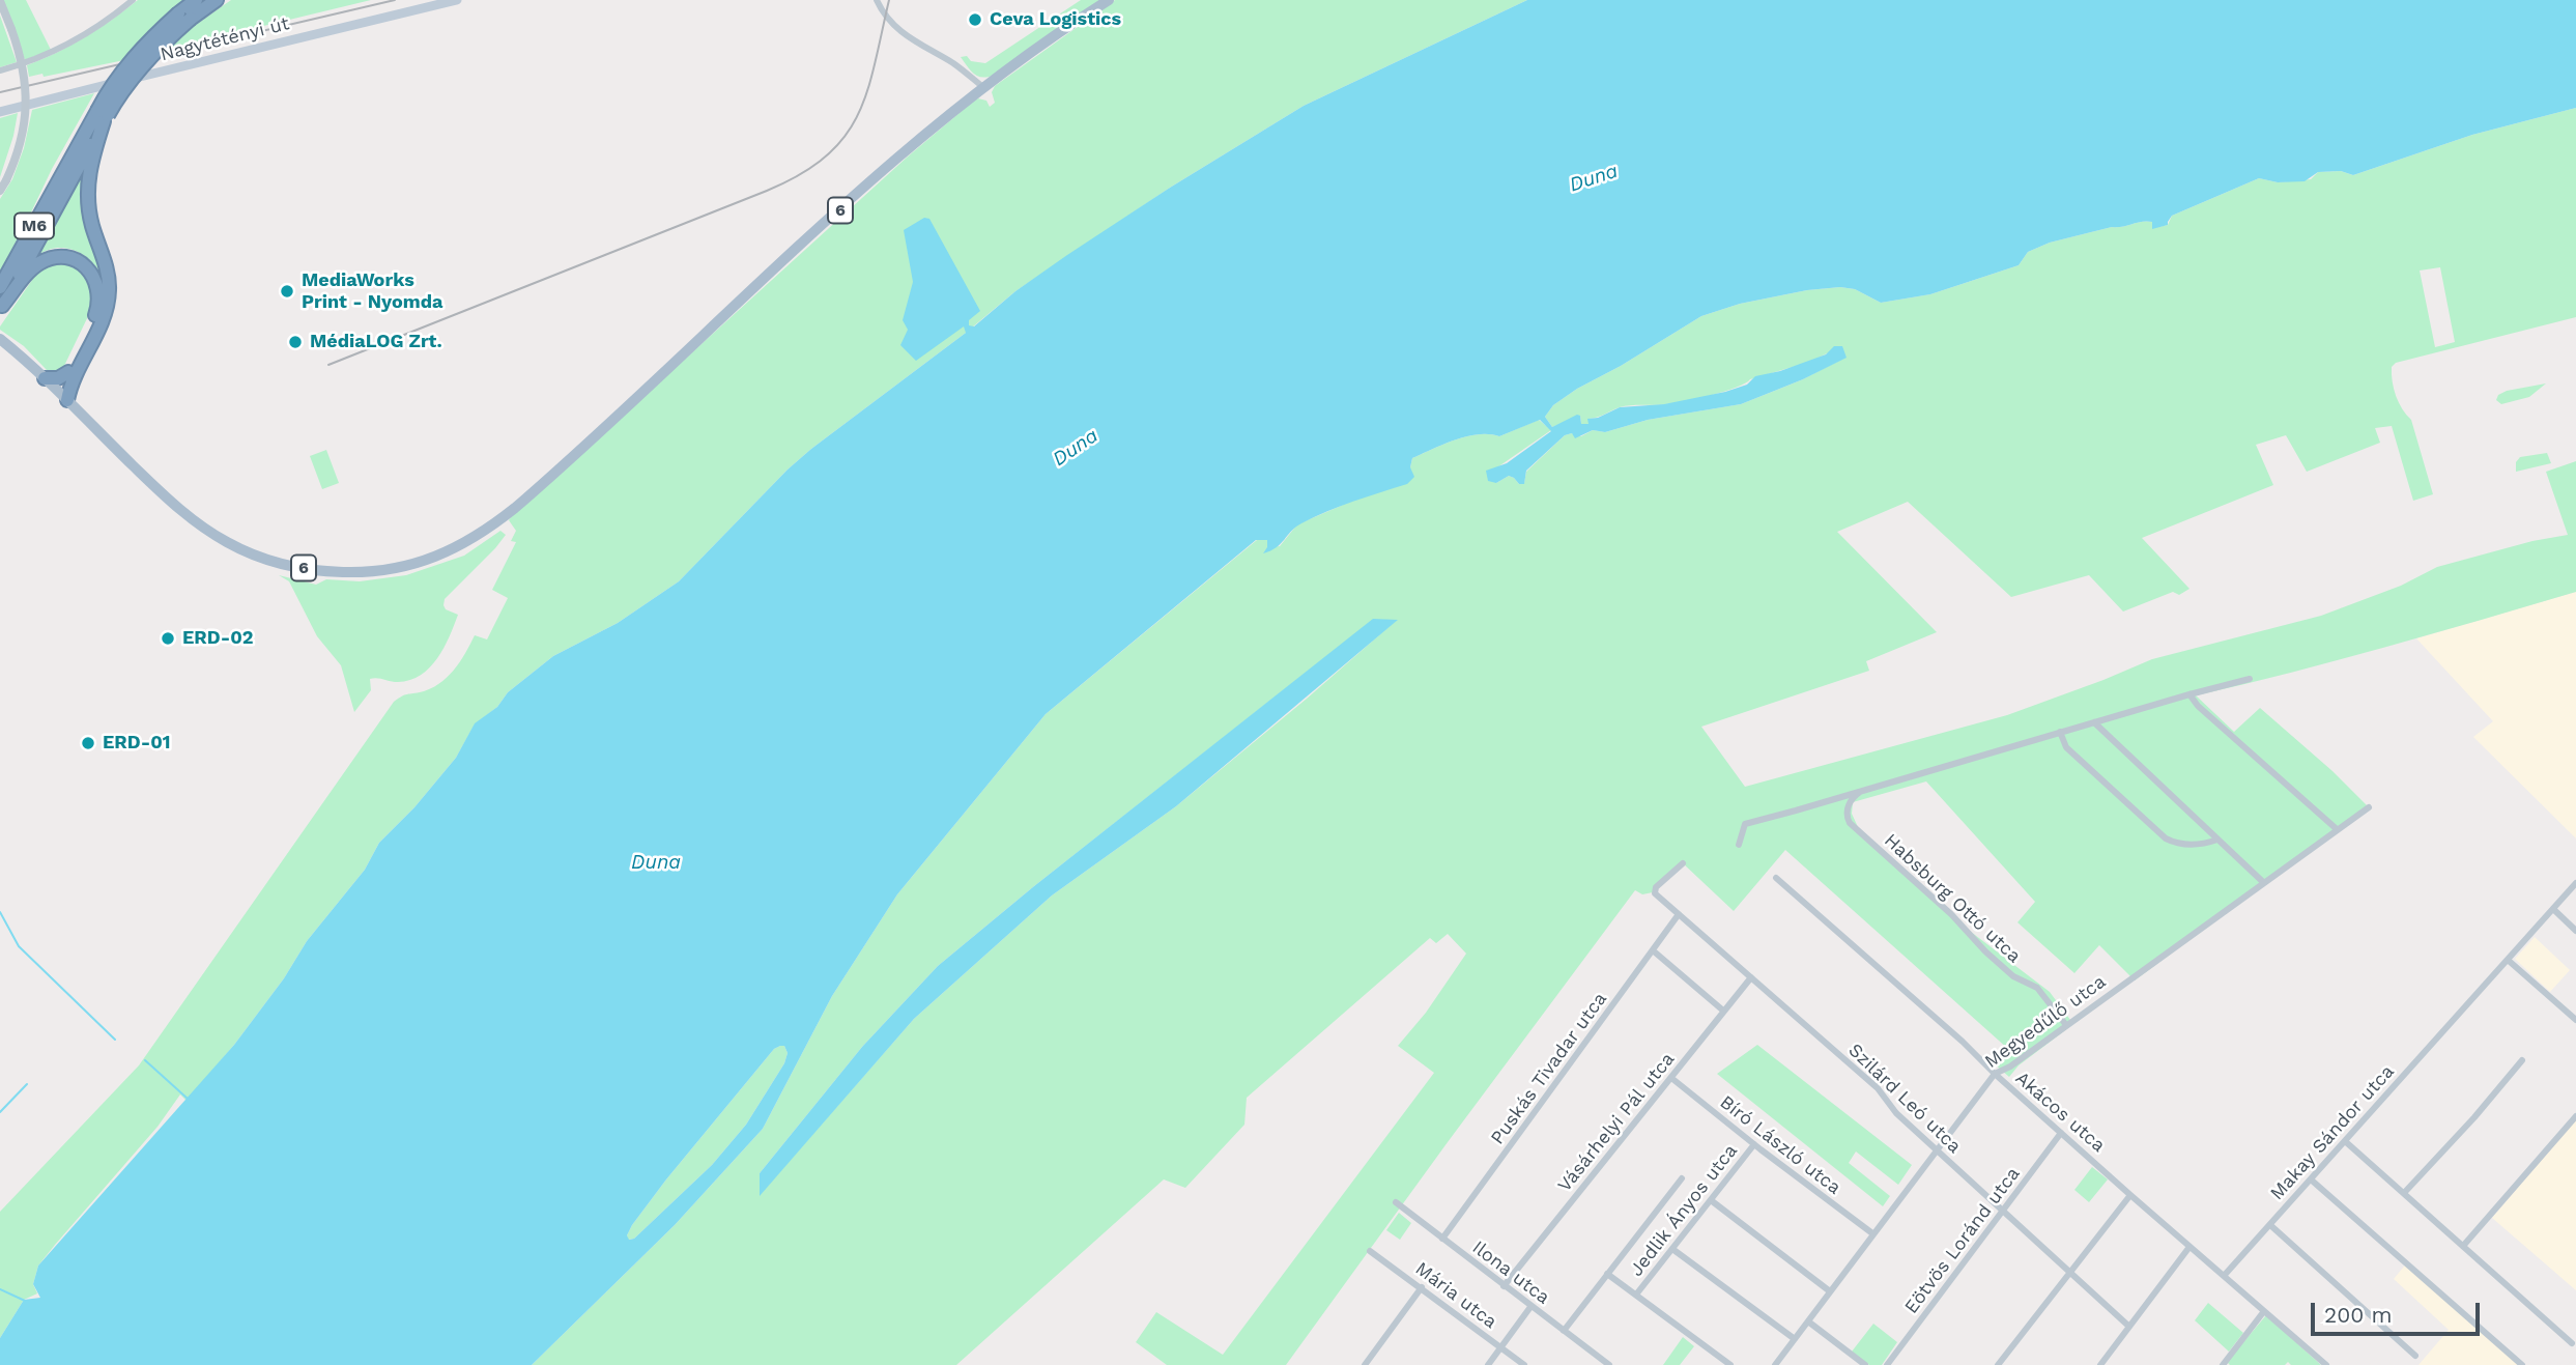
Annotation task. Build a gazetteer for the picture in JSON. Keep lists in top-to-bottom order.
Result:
{
  "streets": {
    "highway": ["M6"],
    "main road": ["Nagytétényi út", "6"],
    "street": [
      "Habsburg Ottó utca",
      "Megyedűlő utca",
      "Puskás Tivadar utca",
      "Szilárd Leó utca",
      "Akácos utca",
      "Vásárhelyi Pál utca",
      "Makay Sándor utca",
      "Bíró László utca",
      "Jedlik Ányos utca",
      "Eötvös Loránd utca",
      "Ilona utca",
      "Mária utca"
    ]
  },
  "crossings": [
    ["Habsburg Ottó utca", "Megyedűlő utca"],
    ["Megyedűlő utca", "Szilárd Leó utca"],
    ["Megyedűlő utca", "Akácos utca"],
    ["Megyedűlő utca", "Bíró László utca"],
    ["Puskás Tivadar utca", "Szilárd Leó utca"],
    ["Puskás Tivadar utca", "Ilona utca"],
    ["Szilárd Leó utca", "Vásárhelyi Pál utca"],
    ["Szilárd Leó utca", "Eötvös Loránd utca"],
    ["Akácos utca", "Makay Sándor utca"],
    ["Akácos utca", "Eötvös Loránd utca"],
    ["Vásárhelyi Pál utca", "Bíró László utca"],
    ["Vásárhelyi Pál utca", "Ilona utca"],
    ["Bíró László utca", "Jedlik Ányos utca"]
  ],
  "water": ["Duna"],
  "places": [
    "Ceva Logistics",
    "MediaWorks Print - Nyomda",
    "MédiaLOG Zrt.",
    "ERD-02",
    "ERD-01"
  ],
  "scale_bar": "200 m"
}
